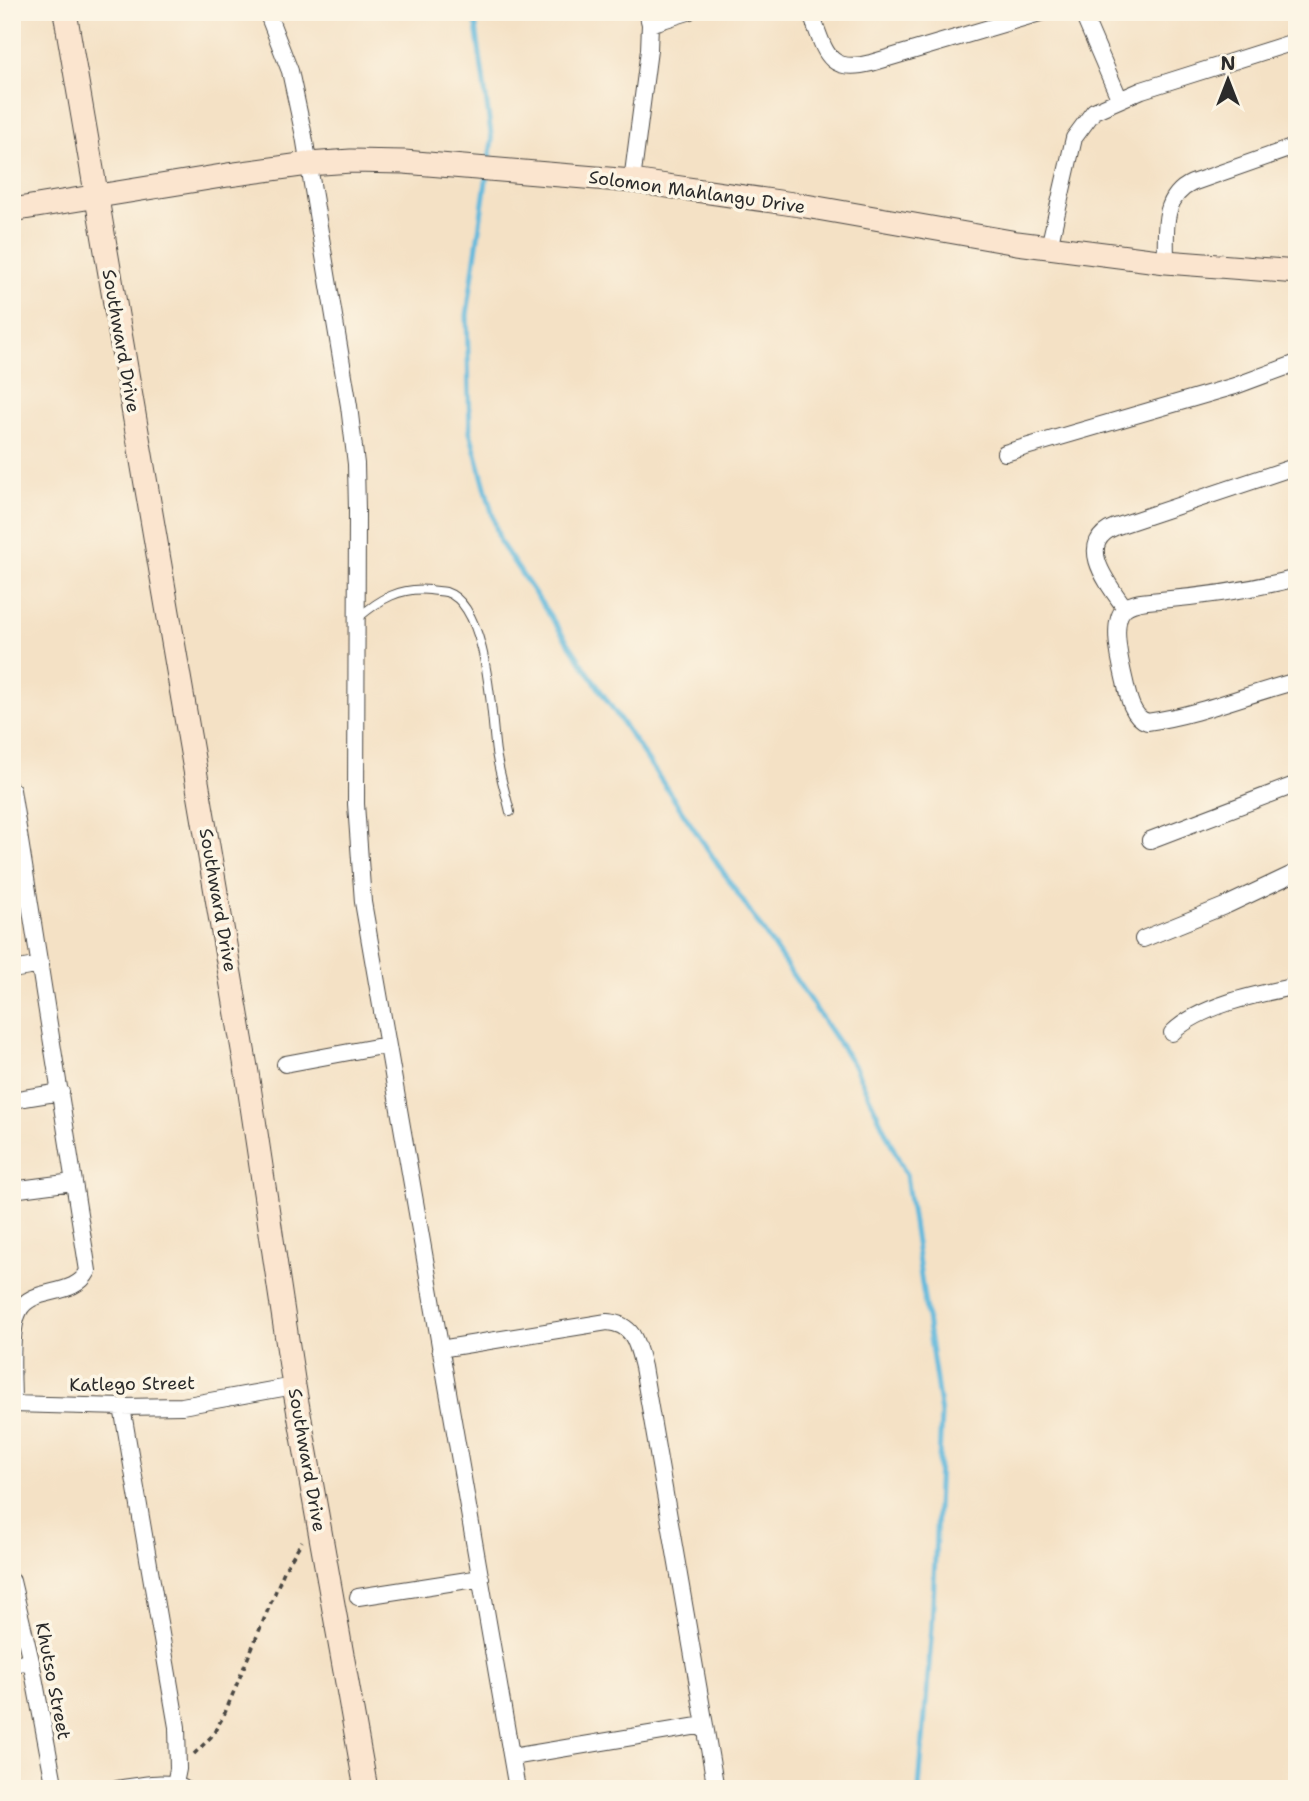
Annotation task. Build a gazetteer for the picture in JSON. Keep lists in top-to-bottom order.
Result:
{
  "streets": {
    "main road": ["Solomon Mahlangu Drive", "Southward Drive"],
    "street": ["Katlego Street", "Khutso Street"]
  },
  "crossings": [
    ["Solomon Mahlangu Drive", "Southward Drive"],
    ["Southward Drive", "Katlego Street"]
  ],
  "north": "top"
}
